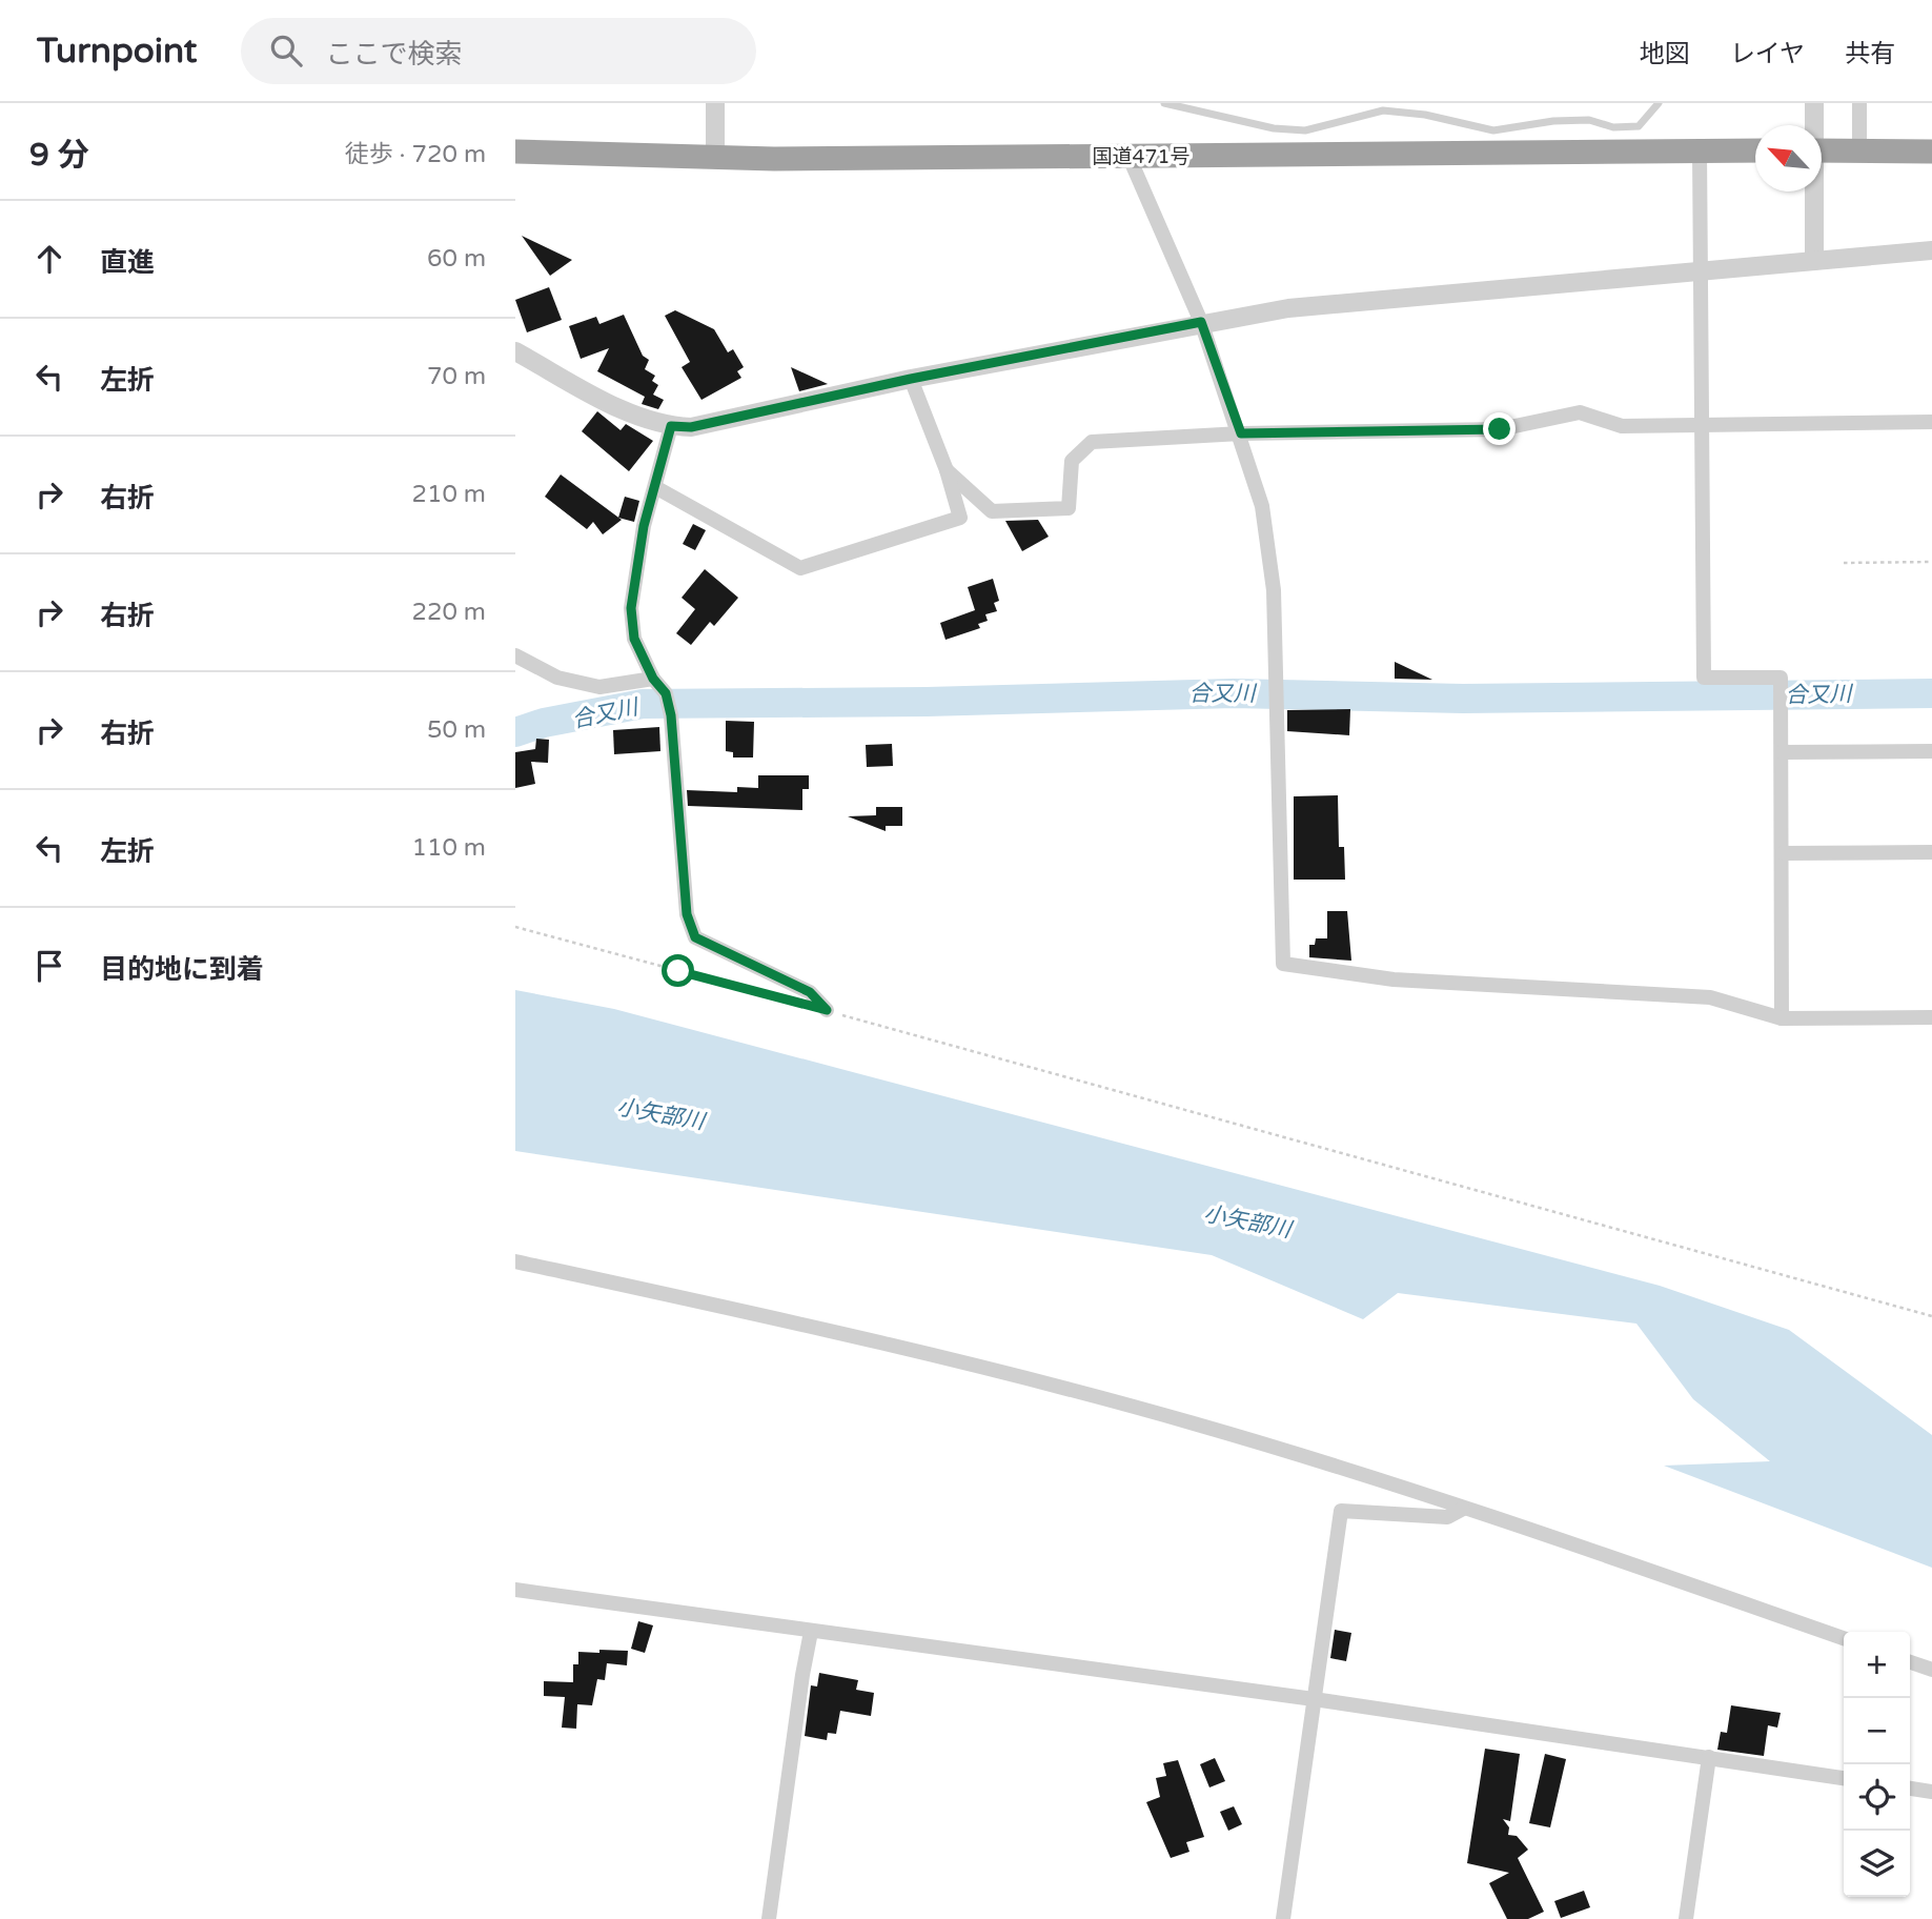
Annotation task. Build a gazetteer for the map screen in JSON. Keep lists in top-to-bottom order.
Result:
{
  "streets": {
    "highway": ["国道471号"]
  },
  "water": ["合又川", "小矢部川"],
  "north": "top left",
  "page": {
    "header": "Turnpoint",
    "search": "ここで検索",
    "nav": ["地図", "レイヤ", "共有"],
    "heading": ["9 分", "徒歩 · 720 m"],
    "list": [
      ["直進", "60 m"],
      ["左折", "70 m"],
      ["右折", "210 m"],
      ["右折", "220 m"],
      ["右折", "50 m"],
      ["左折", "110 m"],
      "目的地に到着"
    ],
    "map_buttons": ["+", "−"]
  }
}
